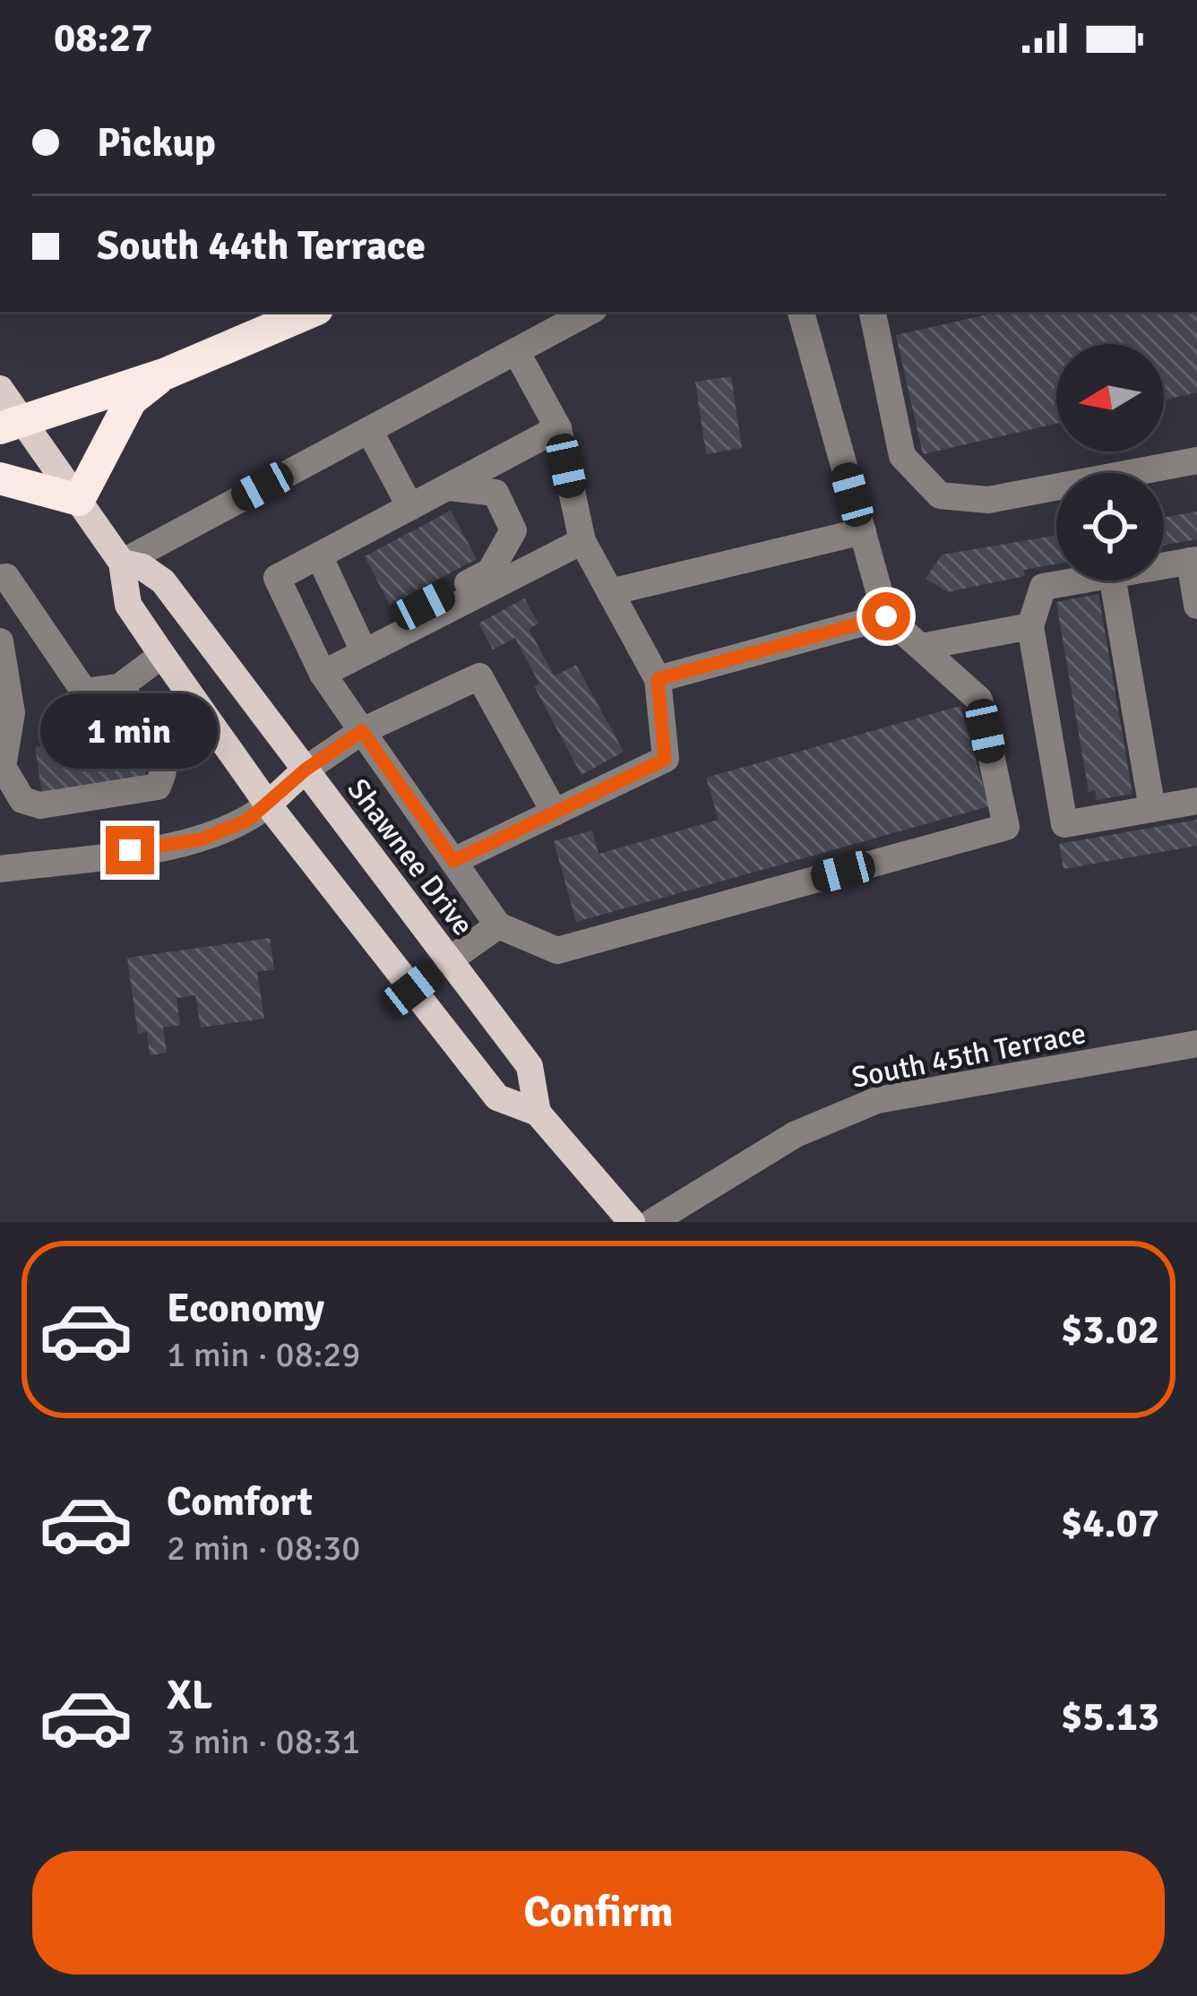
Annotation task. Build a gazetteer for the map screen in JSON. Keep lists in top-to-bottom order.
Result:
{
  "streets": {
    "main road": ["Shawnee Drive"],
    "street": ["South 45th Terrace"]
  },
  "north": "left",
  "page": {
    "status": "08:27",
    "banner": ["Pickup", "South 44th Terrace"],
    "bubble": "1 min",
    "list": [
      {
        "name": "Economy",
        "note": "1 min · 08:29",
        "value": "$3.02"
      },
      {
        "name": "Comfort",
        "note": "2 min · 08:30",
        "value": "$4.07"
      },
      {
        "name": "XL",
        "note": "3 min · 08:31",
        "value": "$5.13"
      }
    ],
    "buttons": "Confirm"
  }
}
